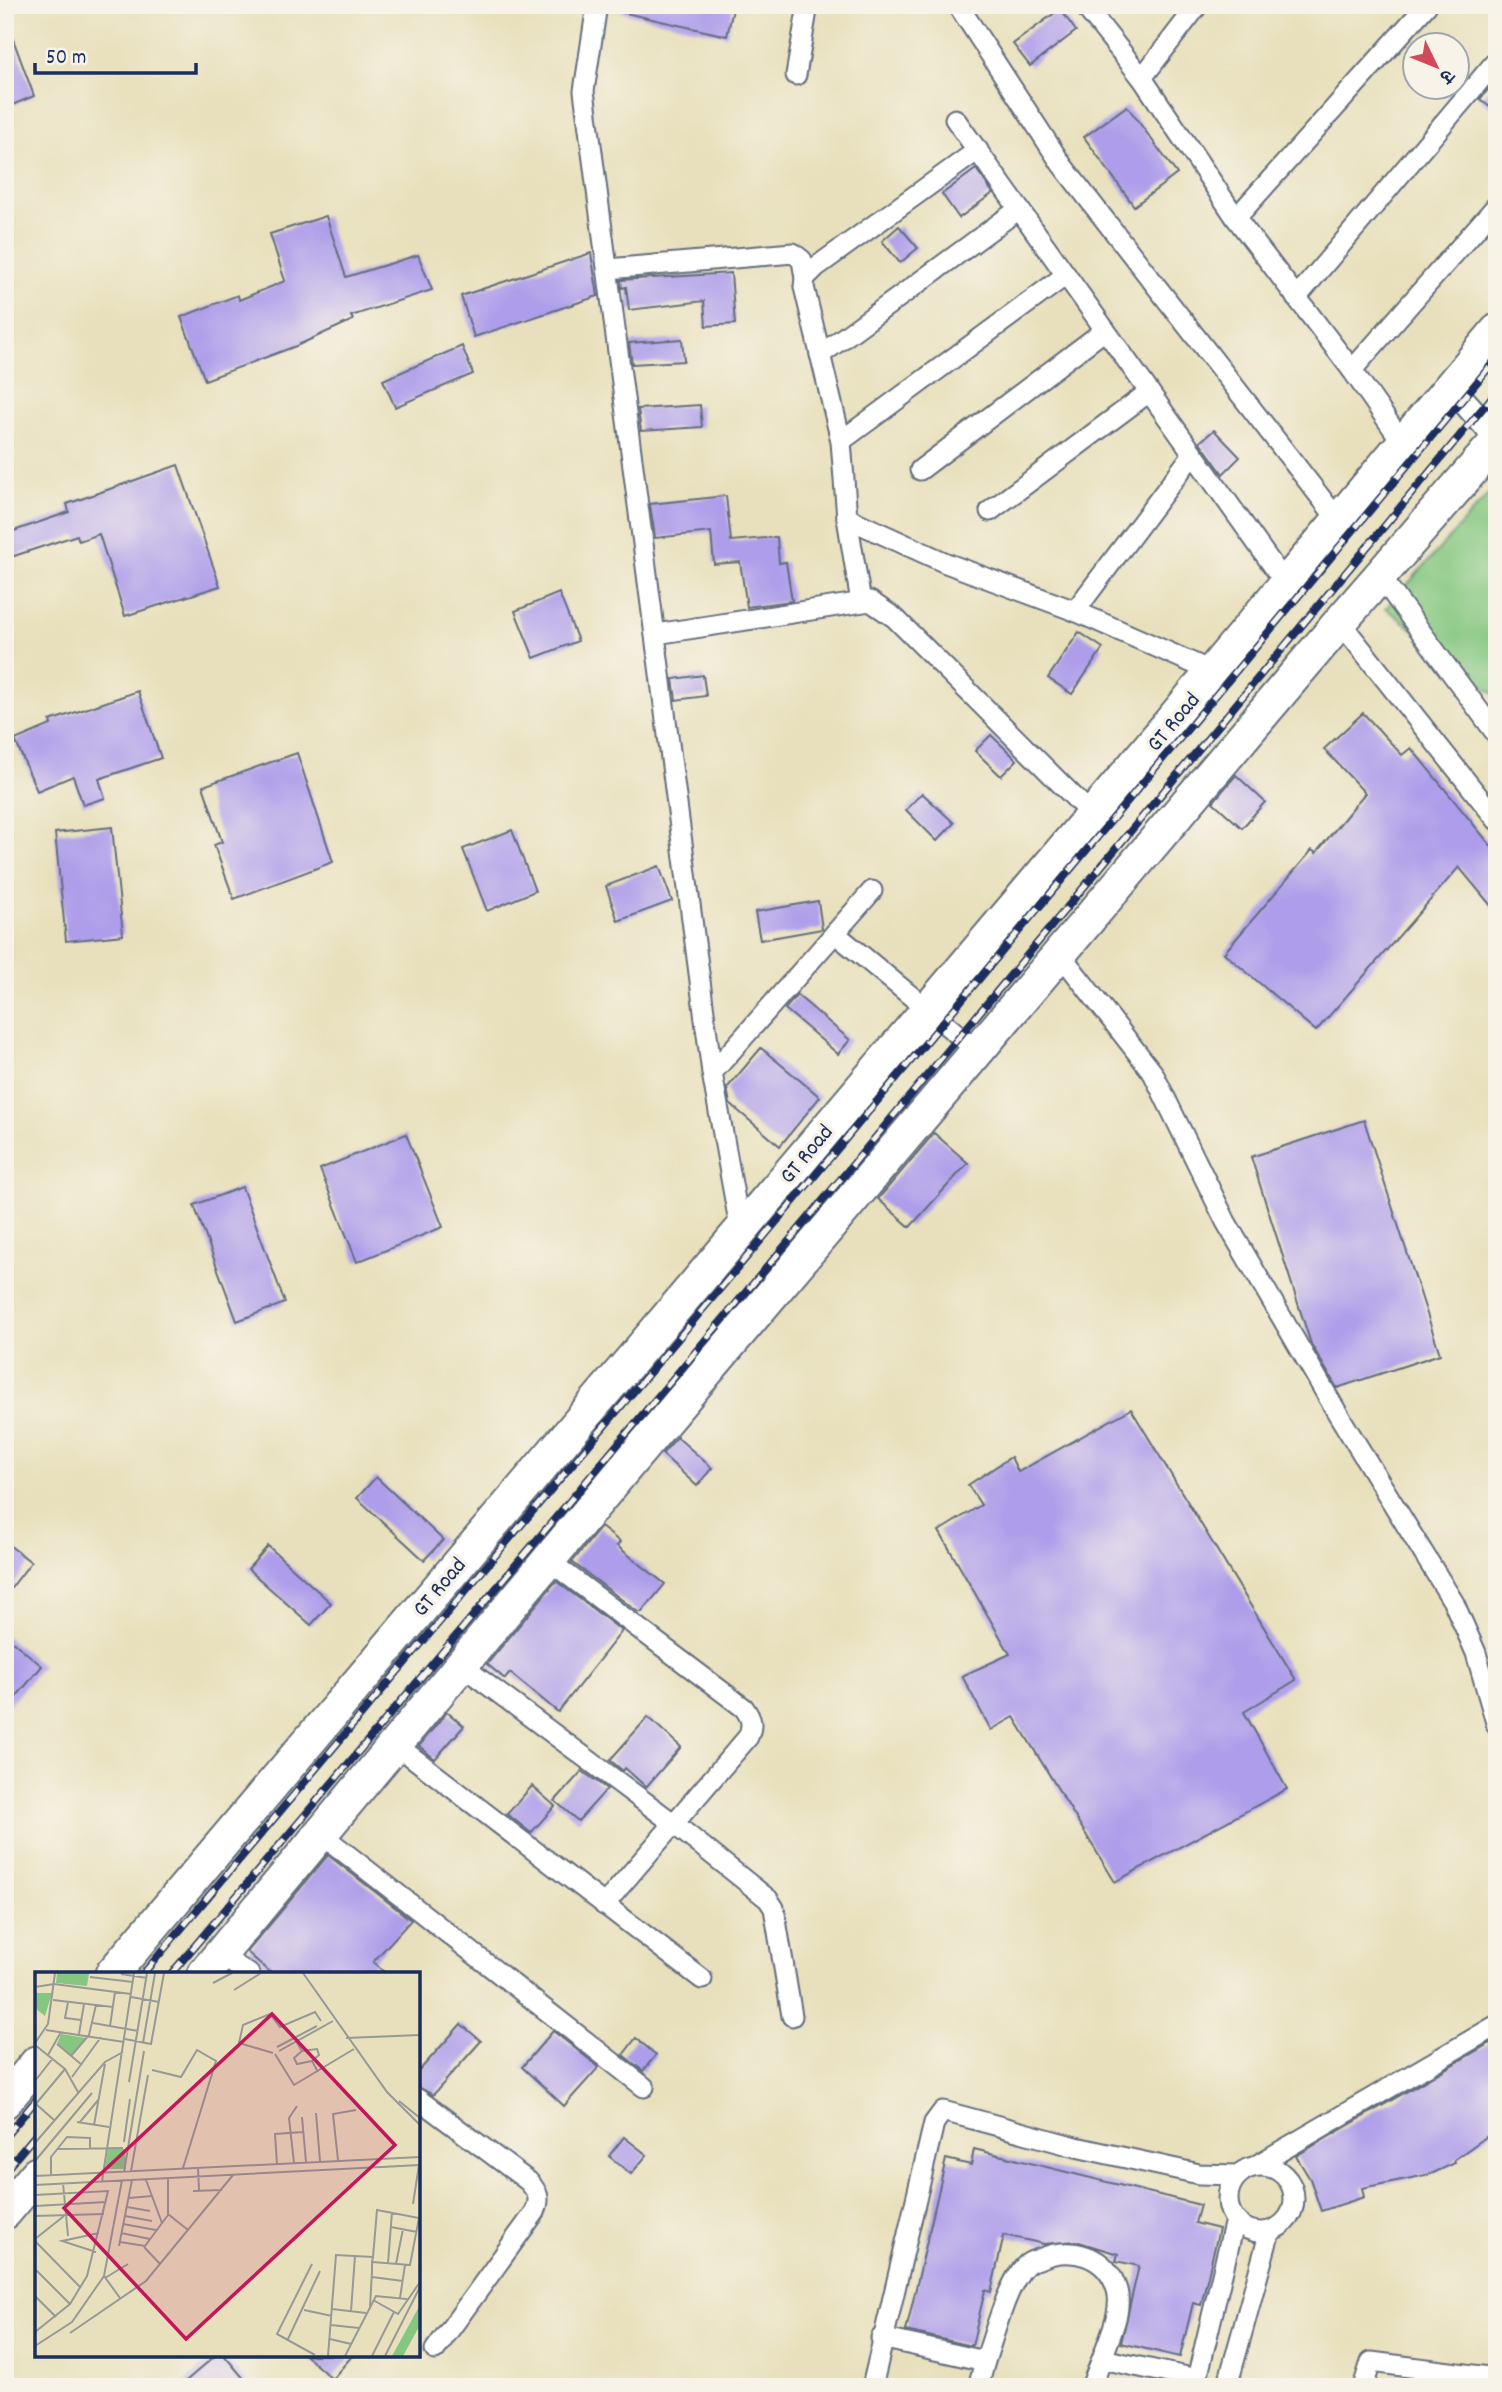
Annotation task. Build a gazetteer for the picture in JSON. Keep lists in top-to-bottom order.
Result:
{
  "streets": {
    "highway": ["GT Road"]
  },
  "scale_bar": "50 m",
  "north": "bottom right"
}
